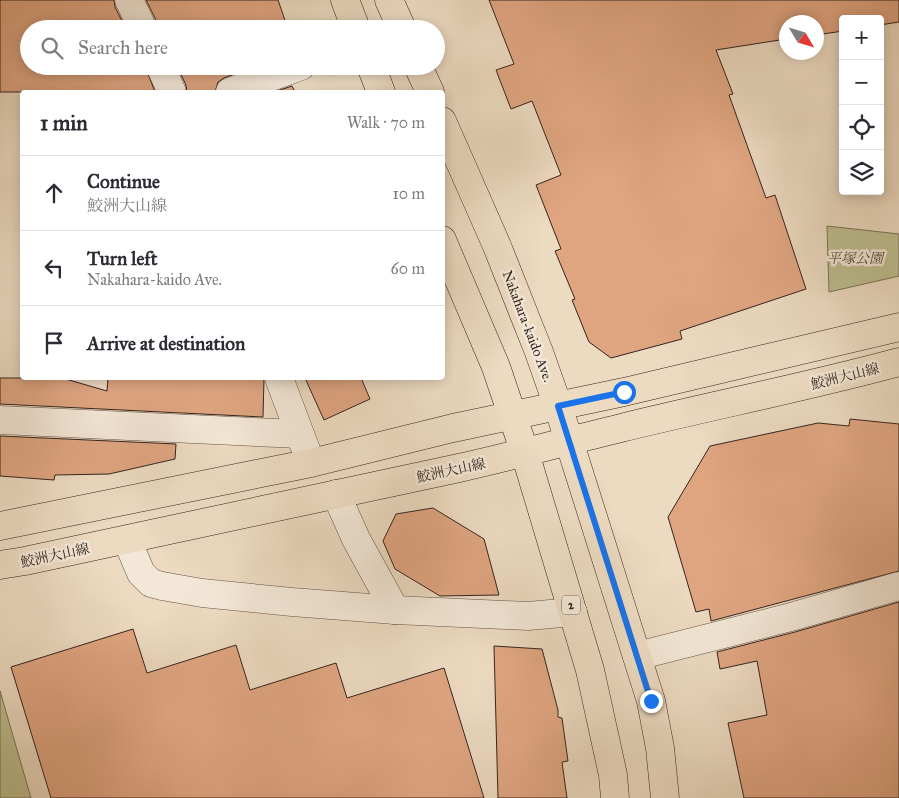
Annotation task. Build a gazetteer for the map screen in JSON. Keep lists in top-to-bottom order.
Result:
{
  "streets": {
    "main road": ["Nakahara-kaido Ave.", "鮫洲大山線", "2"]
  },
  "crossings": [
    ["Nakahara-kaido Ave.", "鮫洲大山線"],
    ["鮫洲大山線", "2"]
  ],
  "parks": ["平塚公園"],
  "north": "bottom right",
  "page": {
    "map_buttons": ["+", "−"],
    "search": "Search here",
    "heading": ["1 min", "Walk · 70 m"],
    "list": [
      ["Continue", "鮫洲大山線", "10 m"],
      ["Turn left", "Nakahara-kaido Ave.", "60 m"],
      "Arrive at destination"
    ]
  }
}
